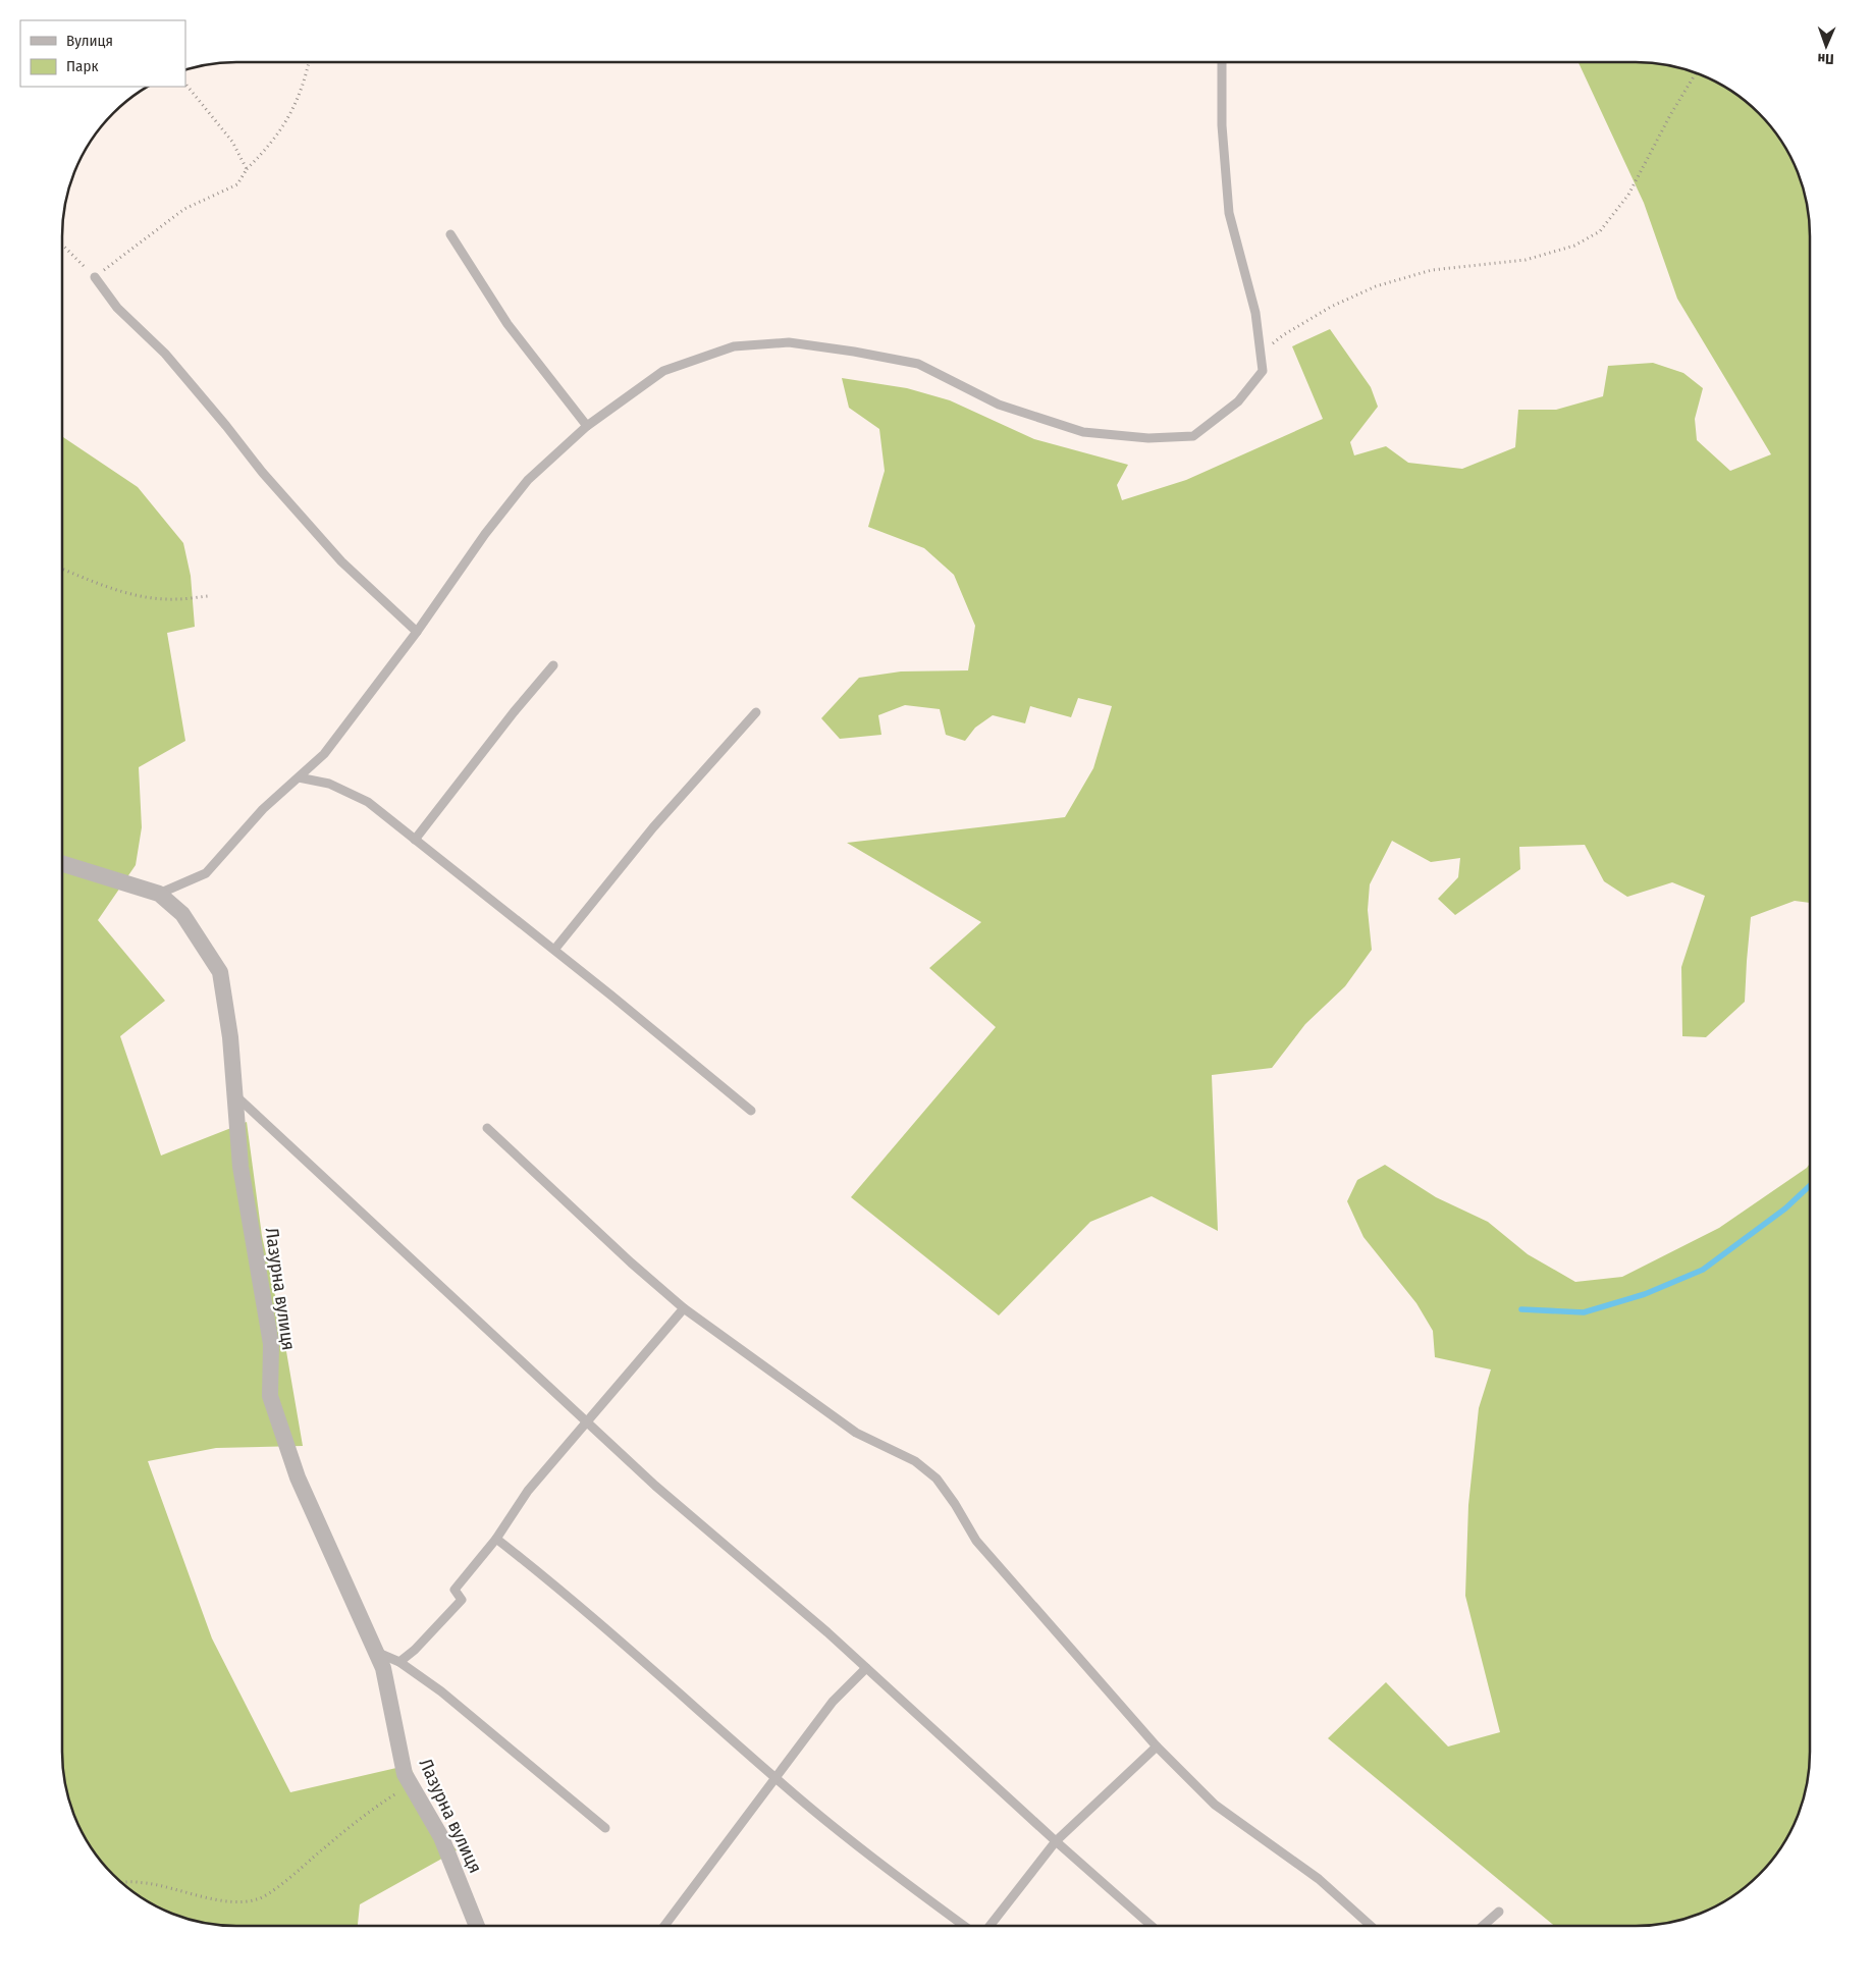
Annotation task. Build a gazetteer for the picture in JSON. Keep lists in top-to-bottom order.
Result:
{
  "streets": {
    "street": ["Лазурна вулиця"]
  },
  "legend": ["Вулиця", "Парк"],
  "north": "bottom"
}
